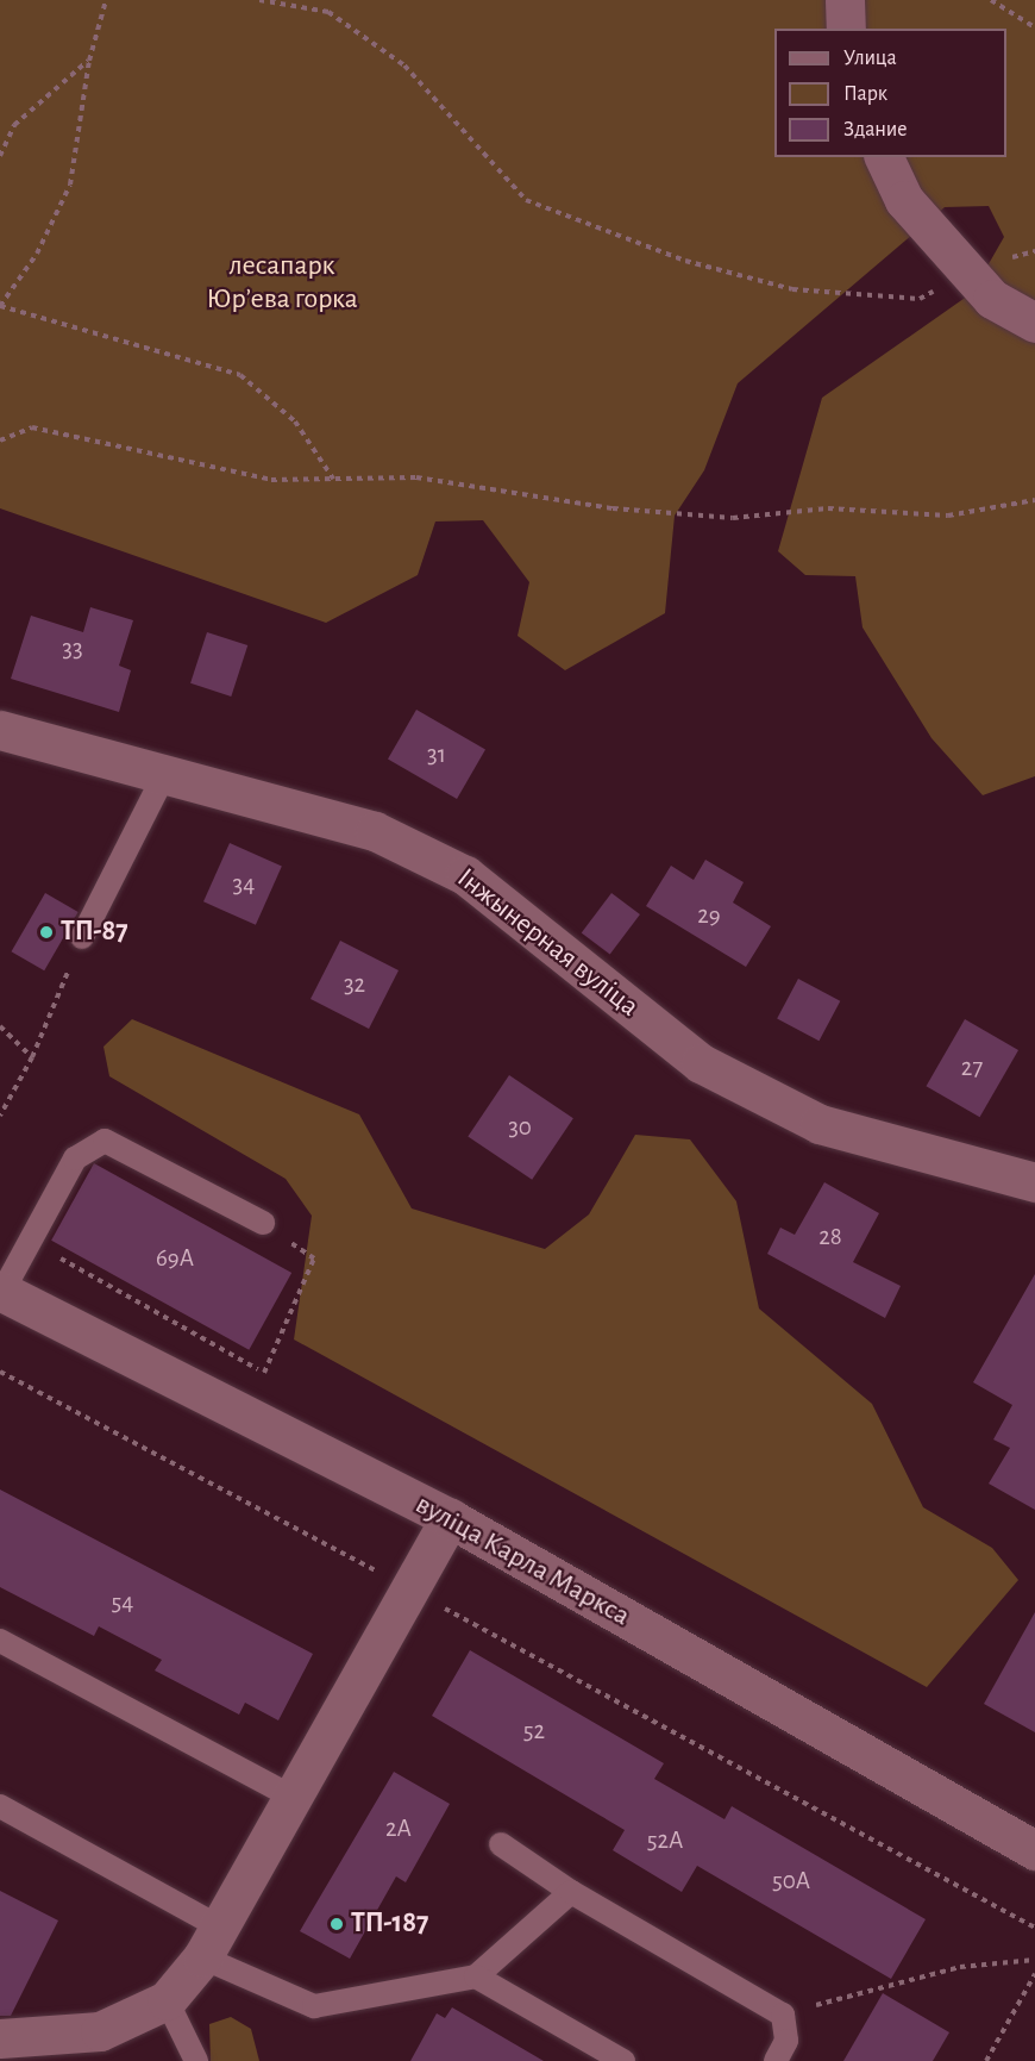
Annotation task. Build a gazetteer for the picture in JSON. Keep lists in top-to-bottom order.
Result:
{
  "streets": {
    "street": ["Інжынерная вуліца", "вуліца Карла Маркса"]
  },
  "parks": ["лесапарк Юрʼева горка"],
  "places": ["ТП-87", "ТП-187"],
  "house_numbers": [
    "33",
    "31",
    "34",
    "29",
    "32",
    "27",
    "30",
    "28",
    "69А",
    "54",
    "52",
    "2А",
    "52А",
    "50А"
  ],
  "legend": ["Улица", "Парк", "Здание"]
}
